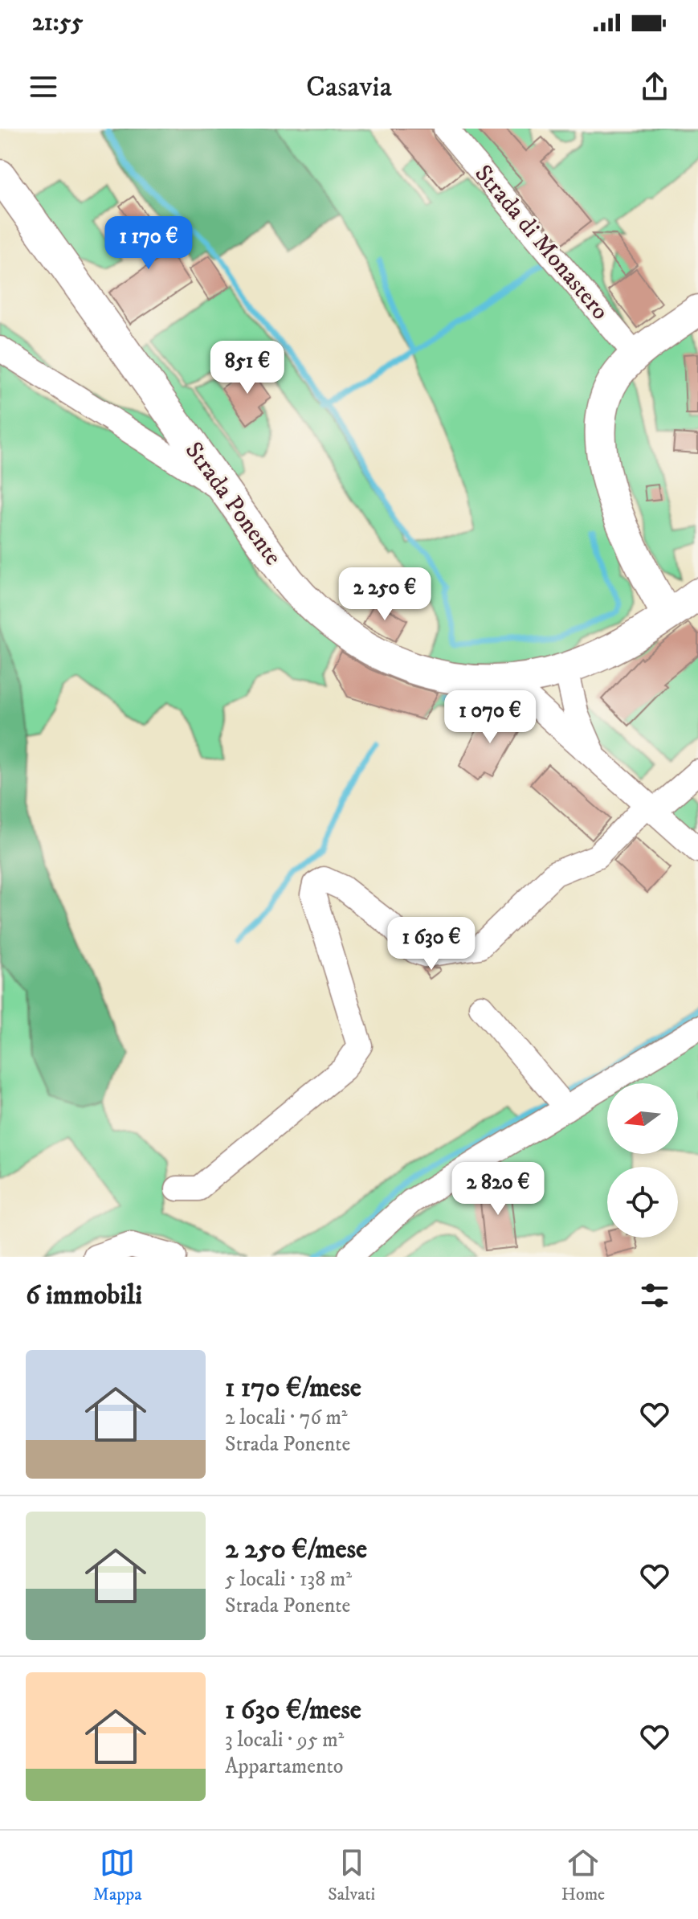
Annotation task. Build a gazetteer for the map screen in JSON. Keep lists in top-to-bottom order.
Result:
{
  "streets": {
    "main road": ["Strada Ponente"],
    "street": ["Strada di Monastero"]
  },
  "north": "left",
  "page": {
    "status": "21:55",
    "header": "Casavia",
    "price": [
      "1 170 €",
      "851 €",
      "2 250 €",
      "1 070 €",
      "1 630 €",
      "2 820 €"
    ],
    "heading": "6 immobili",
    "list": [
      {
        "name": "1 170 €/mese",
        "note": "2 locali · 76 m² · Strada Ponente"
      },
      {
        "name": "2 250 €/mese",
        "note": "5 locali · 138 m² · Strada Ponente"
      },
      {
        "name": "1 630 €/mese",
        "note": "3 locali · 95 m² · Appartamento"
      }
    ],
    "tabs": ["Mappa", "Salvati", "Home"]
  }
}
